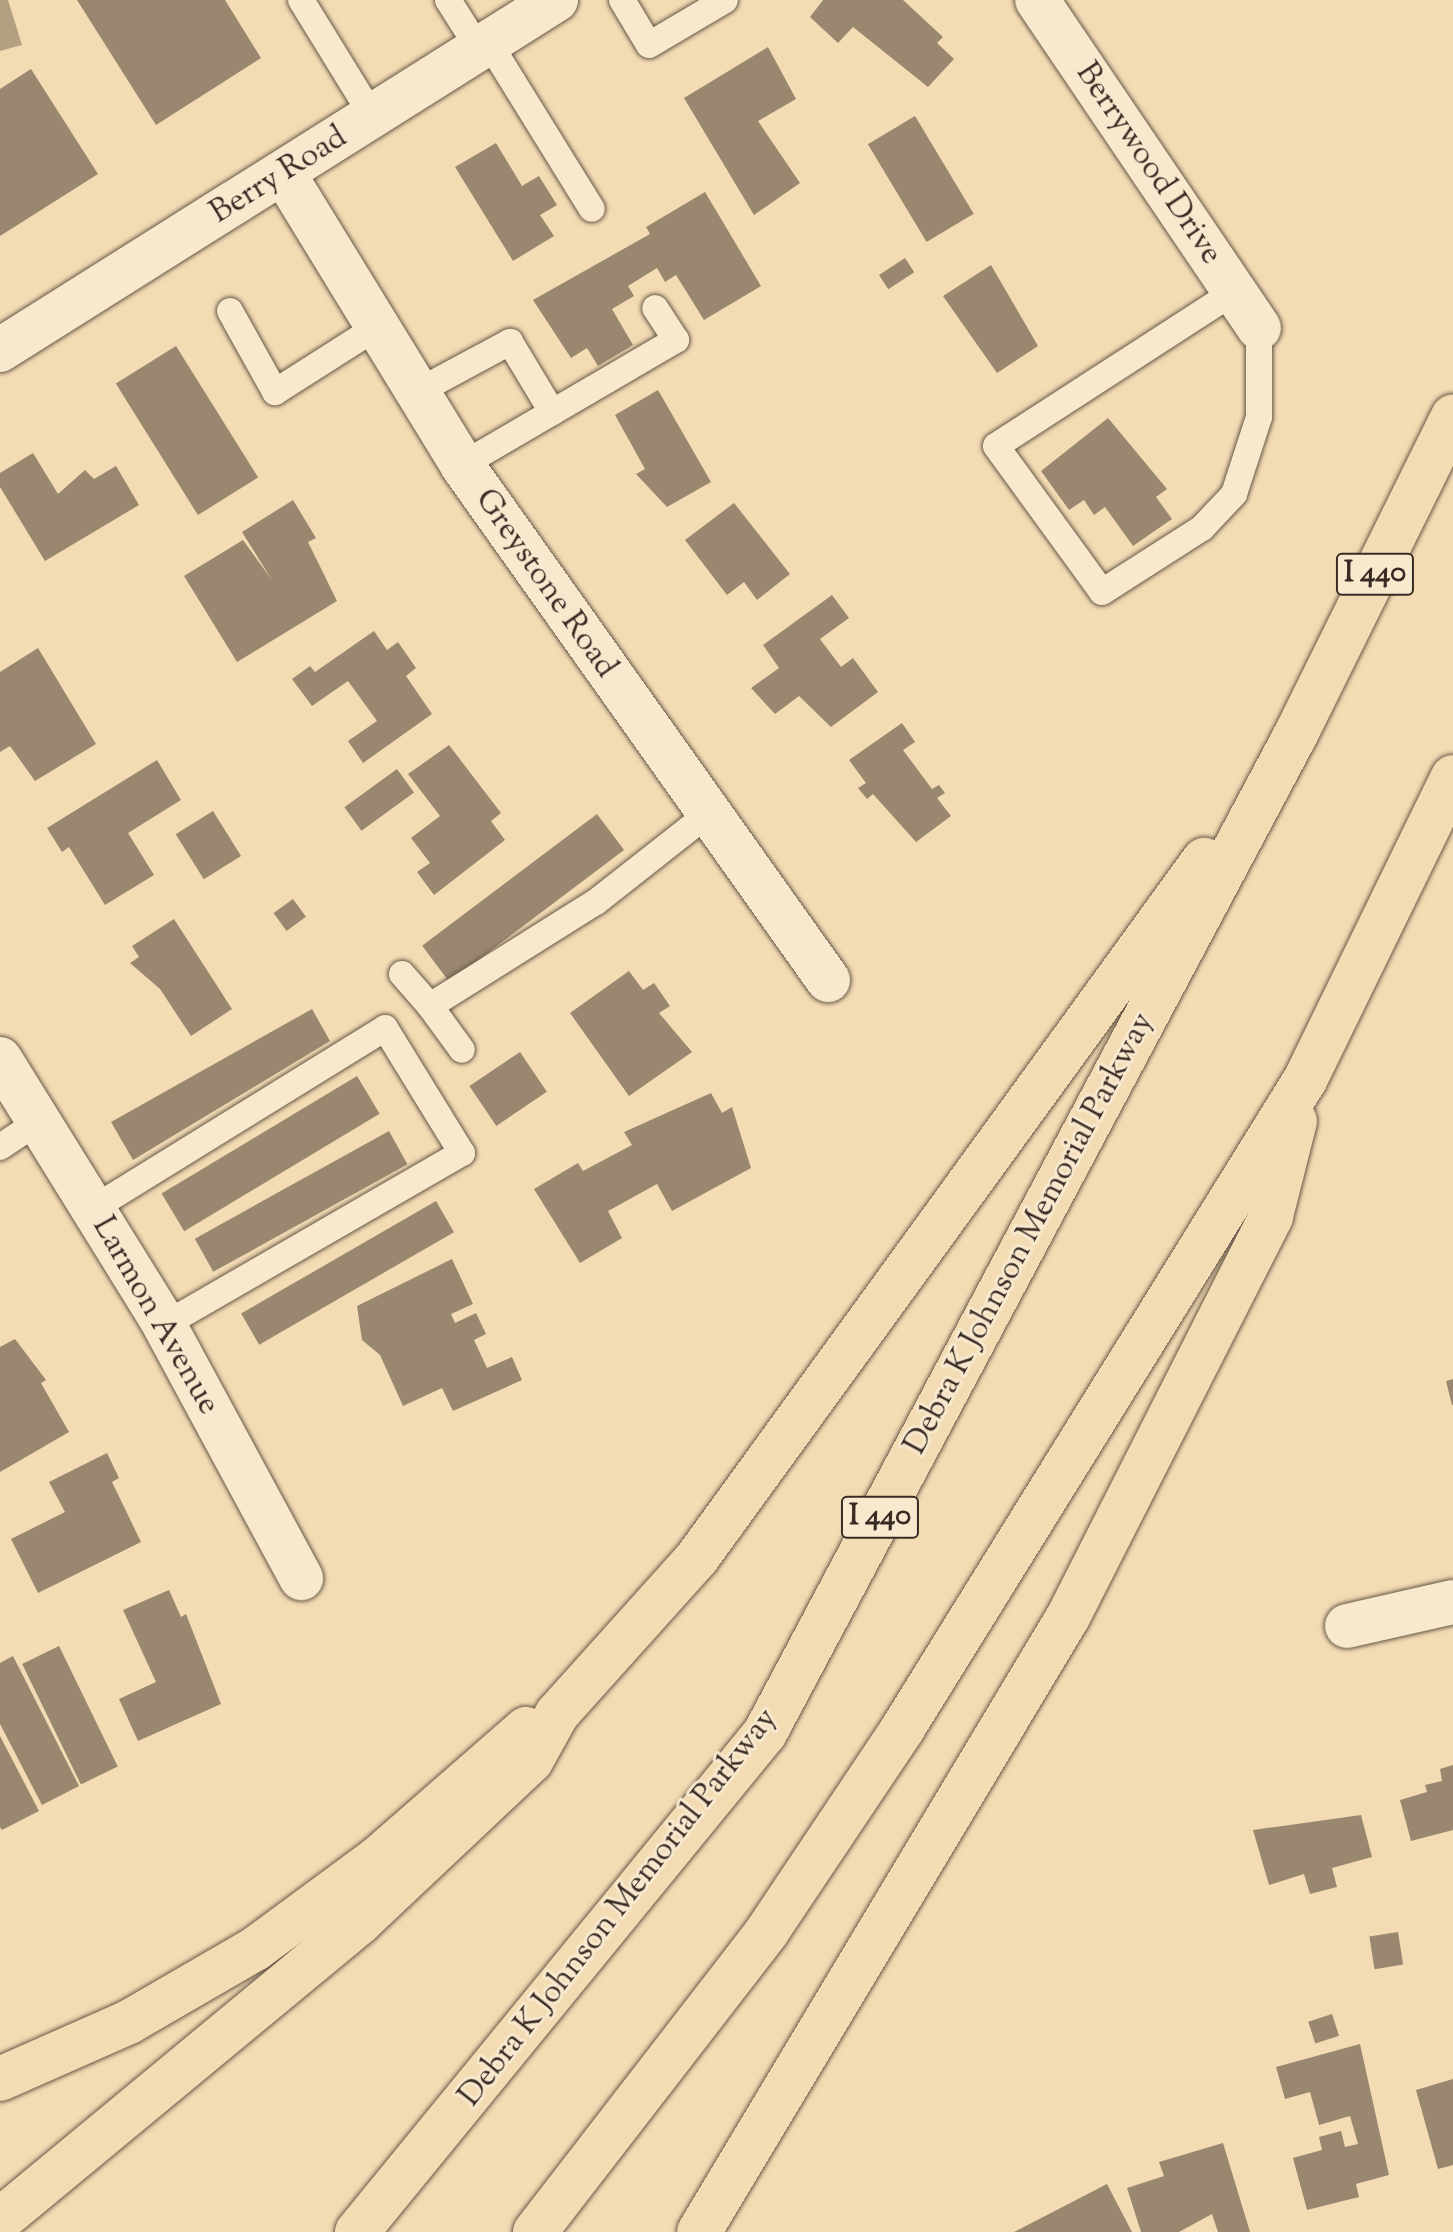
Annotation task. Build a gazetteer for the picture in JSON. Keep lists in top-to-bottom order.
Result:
{
  "streets": {
    "highway": ["I 440", "Debra K Johnson Memorial Parkway"],
    "street": [
      "Berrywood Drive",
      "Berry Road",
      "Greystone Road",
      "Larmon Avenue"
    ]
  },
  "crossings": [
    ["Berry Road", "Greystone Road"]
  ]
}
